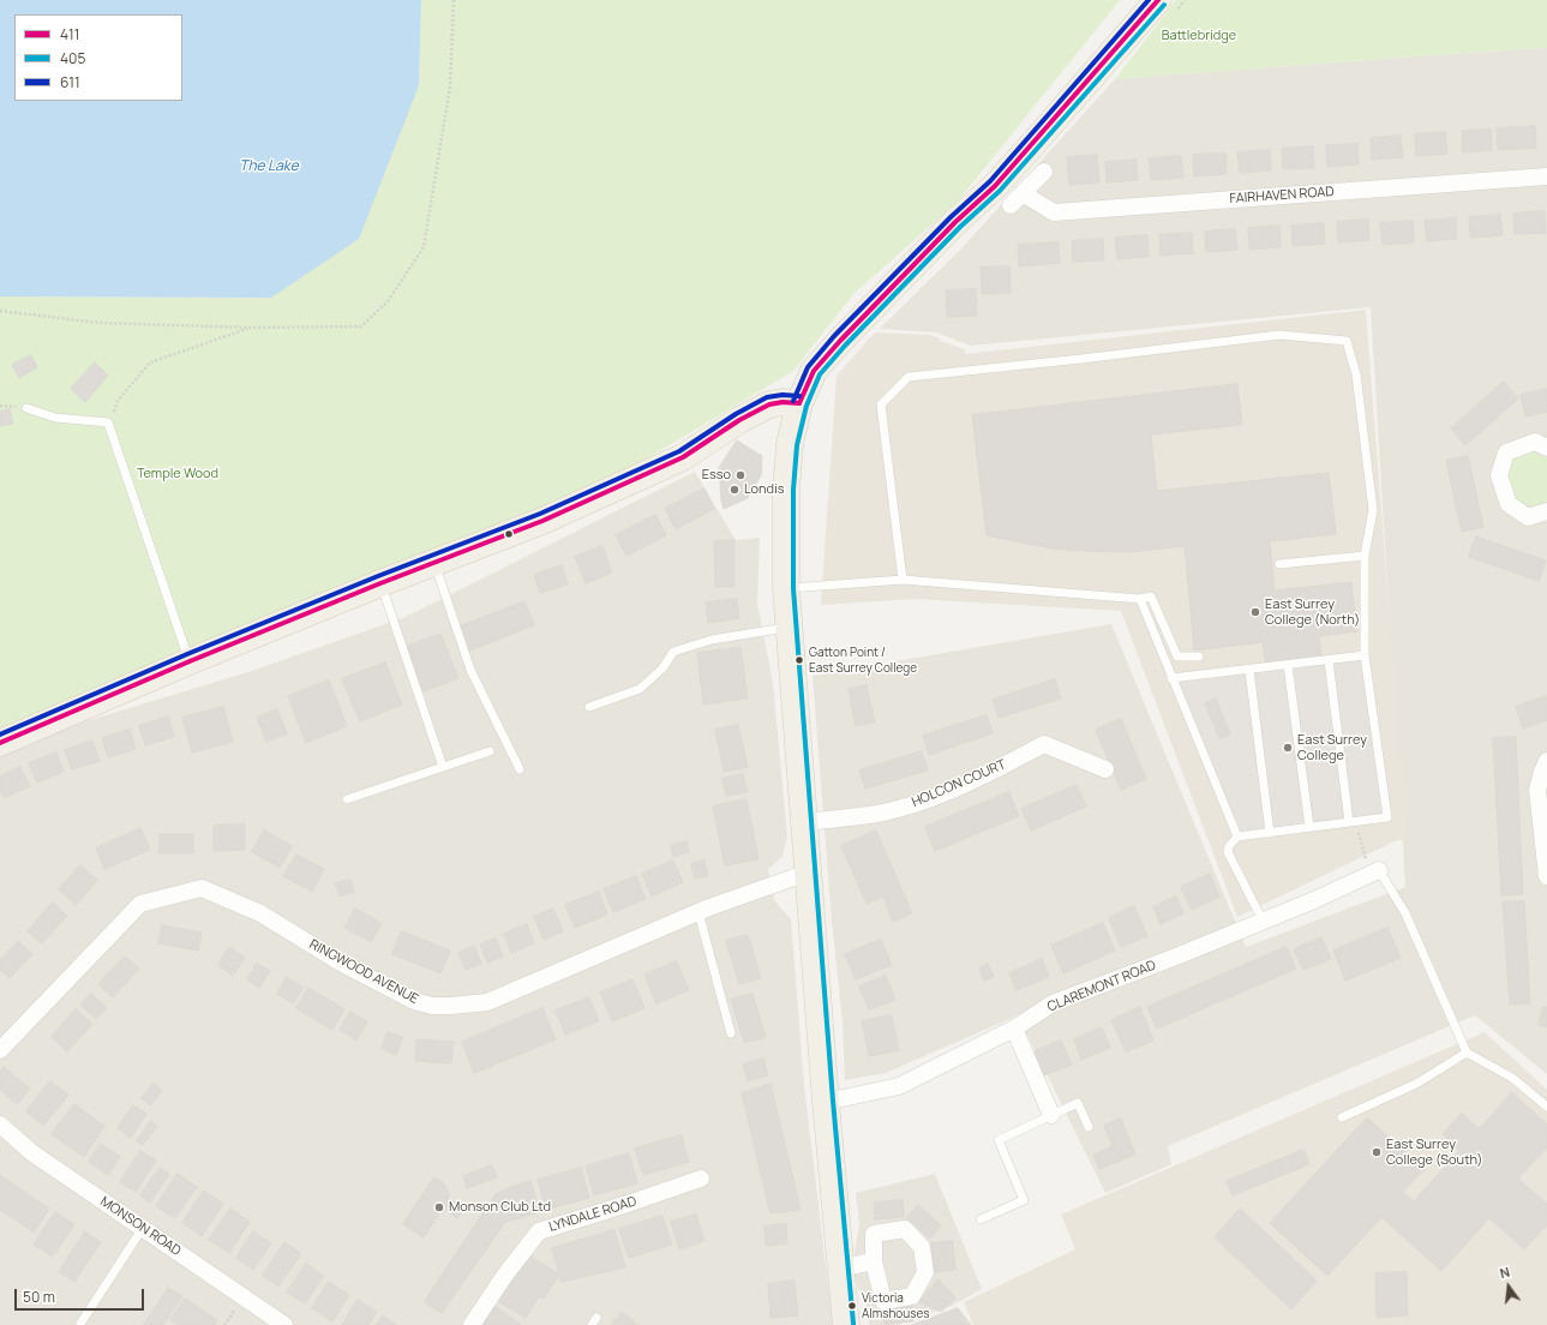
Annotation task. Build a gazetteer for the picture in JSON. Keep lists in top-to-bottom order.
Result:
{
  "streets": {
    "street": [
      "FAIRHAVEN ROAD",
      "HOLCON COURT",
      "RINGWOOD AVENUE",
      "CLAREMONT ROAD",
      "LYNDALE ROAD",
      "MONSON ROAD"
    ]
  },
  "water": ["The Lake"],
  "parks": ["Battlebridge", "Temple Wood"],
  "places": [
    "Esso",
    "Londis",
    "East Surrey College (North)",
    "Gatton Point / East Surrey College",
    "East Surrey College",
    "East Surrey College (South)",
    "Monson Club Ltd",
    "Victoria Almshouses"
  ],
  "lines": ["transit line 411", "transit line 611", "transit line 405"],
  "legend": ["411", "405", "611"],
  "scale_bar": "50 m",
  "north": "top"
}
